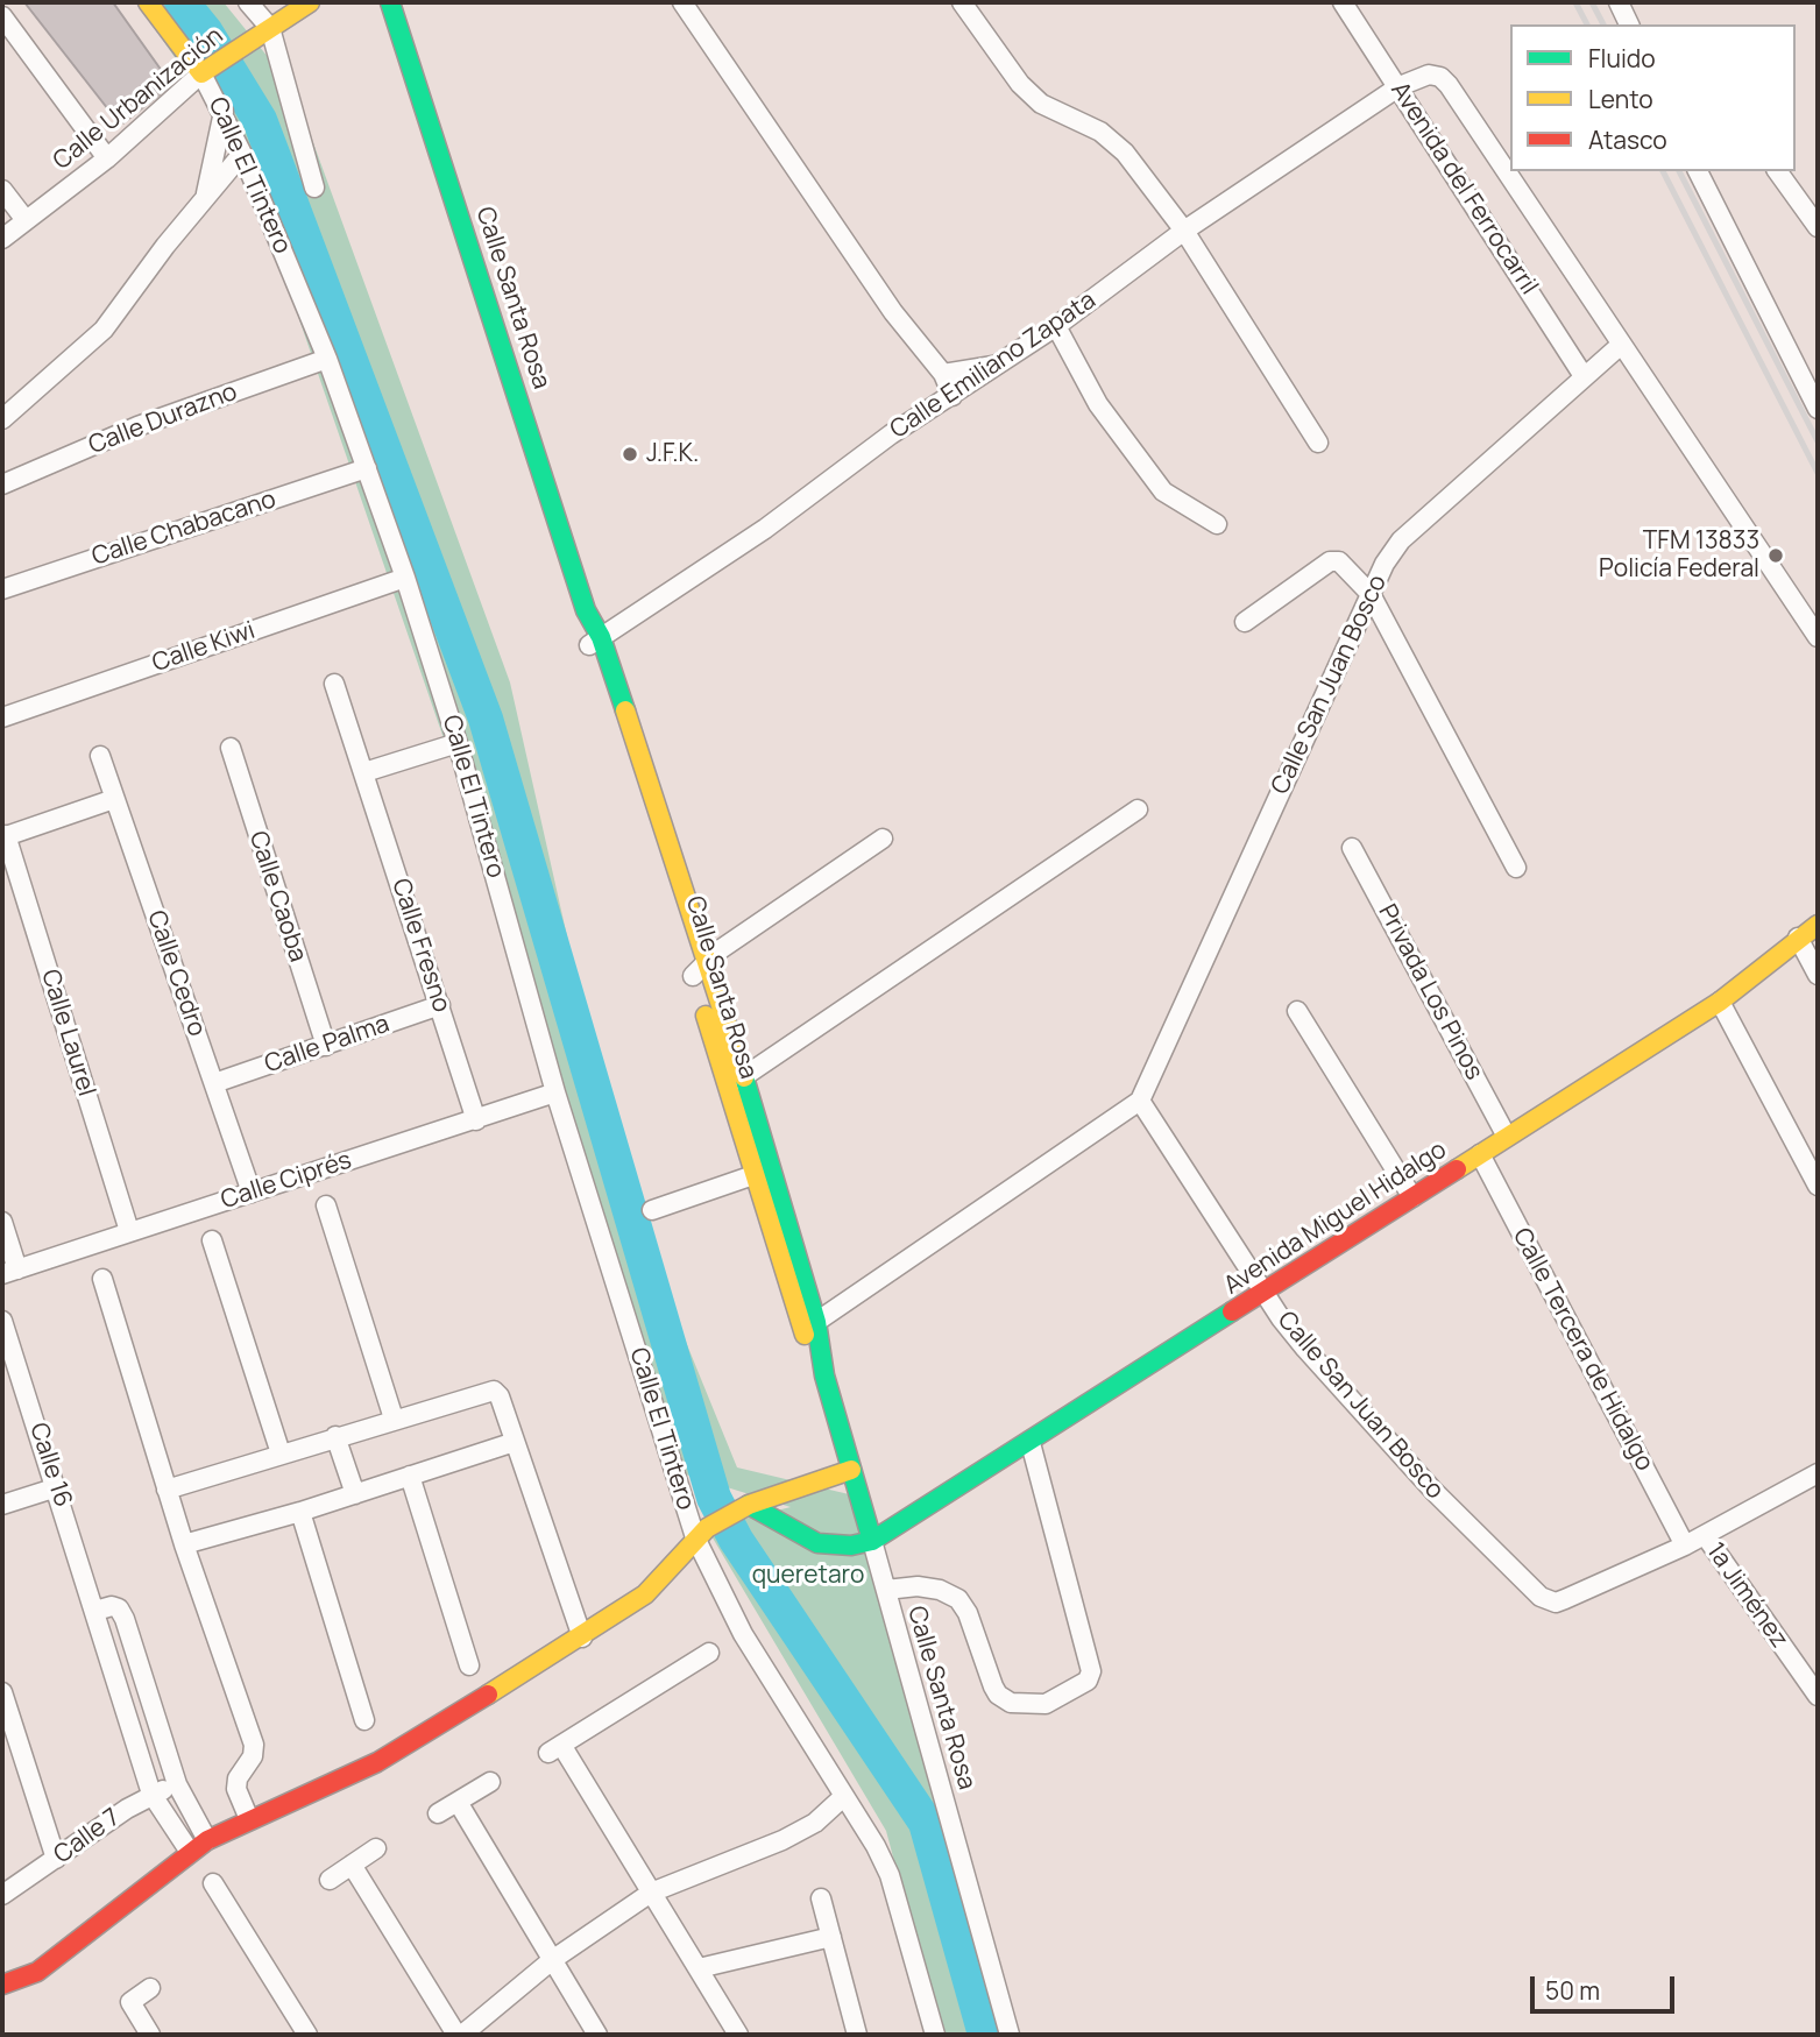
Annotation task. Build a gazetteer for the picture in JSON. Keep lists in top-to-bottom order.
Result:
{
  "streets": {
    "street": [
      "Calle Urbanización",
      "Calle El Tintero",
      "Avenida del Ferrocarril",
      "Calle Santa Rosa",
      "Calle Emiliano Zapata",
      "Calle Durazno",
      "Calle Chabacano",
      "Calle Kiwi",
      "Calle San Juan Bosco",
      "Calle Caoba",
      "Calle Fresno",
      "Calle Cedro",
      "Privada Los Pinos",
      "Calle Laurel",
      "Calle Palma",
      "Calle Ciprés",
      "Avenida Miguel Hidalgo",
      "Calle Tercera de Hidalgo",
      "Calle 16",
      "1a Jiménez",
      "Calle 7"
    ]
  },
  "crossings": [
    ["Calle Urbanización", "Calle El Tintero"],
    ["Calle El Tintero", "Calle Durazno"],
    ["Calle El Tintero", "Calle Chabacano"],
    ["Calle El Tintero", "Calle Kiwi"],
    ["Calle El Tintero", "Calle Ciprés"],
    ["Avenida del Ferrocarril", "Calle Emiliano Zapata"],
    ["Avenida del Ferrocarril", "Calle San Juan Bosco"],
    ["Calle Santa Rosa", "Calle Emiliano Zapata"],
    ["Calle Santa Rosa", "Avenida Miguel Hidalgo"],
    ["Calle Emiliano Zapata", "Calle San Juan Bosco"],
    ["Calle San Juan Bosco", "Avenida Miguel Hidalgo"],
    ["Calle San Juan Bosco", "Calle Tercera de Hidalgo"],
    ["Calle Caoba", "Calle Palma"],
    ["Calle Fresno", "Calle Palma"],
    ["Calle Fresno", "Calle Ciprés"],
    ["Calle Cedro", "Calle Palma"],
    ["Calle Cedro", "Calle Ciprés"],
    ["Privada Los Pinos", "Avenida Miguel Hidalgo"],
    ["Calle Laurel", "Calle Ciprés"],
    ["Avenida Miguel Hidalgo", "Calle Tercera de Hidalgo"],
    ["Calle 16", "Calle 7"]
  ],
  "parks": ["queretaro"],
  "places": ["J.F.K.", "TFM 13833 Policía Federal"],
  "legend": ["Fluido", "Lento", "Atasco"],
  "scale_bar": "50 m"
}
